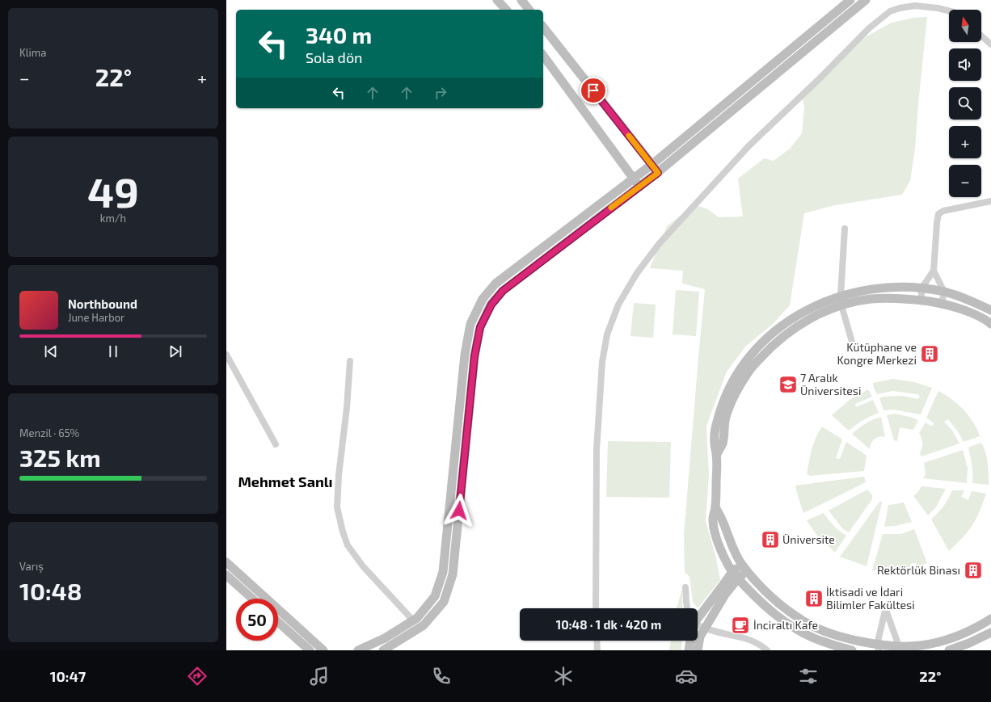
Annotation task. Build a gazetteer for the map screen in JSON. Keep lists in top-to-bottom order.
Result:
{
  "districts": ["Mehmet Sanlı"],
  "places": {
    "building": [
      "Kütüphane ve Kongre Merkezi",
      "Üniversite",
      "Rektörlük Binası",
      "İktisadi ve İdari Bilimler Fakültesi"
    ],
    "school or university": ["7 Aralık Üniversitesi"],
    "cafe": ["İnciraltı Kafe"]
  },
  "north": "top",
  "page": {
    "tile": [
      "Klima",
      ["49", "km/h"],
      ["Menzil · 65%", "325 km"],
      ["Varış", "10:48"]
    ],
    "map_buttons": ["+", "−"],
    "turn": ["340 m", "Sola dön"],
    "heat": ["−", "22°", "+"],
    "song": ["Northbound", "June Harbor"],
    "limit": "50",
    "trip": "10:48 · 1 dk · 420 m",
    "tabs": ["10:47", "22°"]
  }
}
